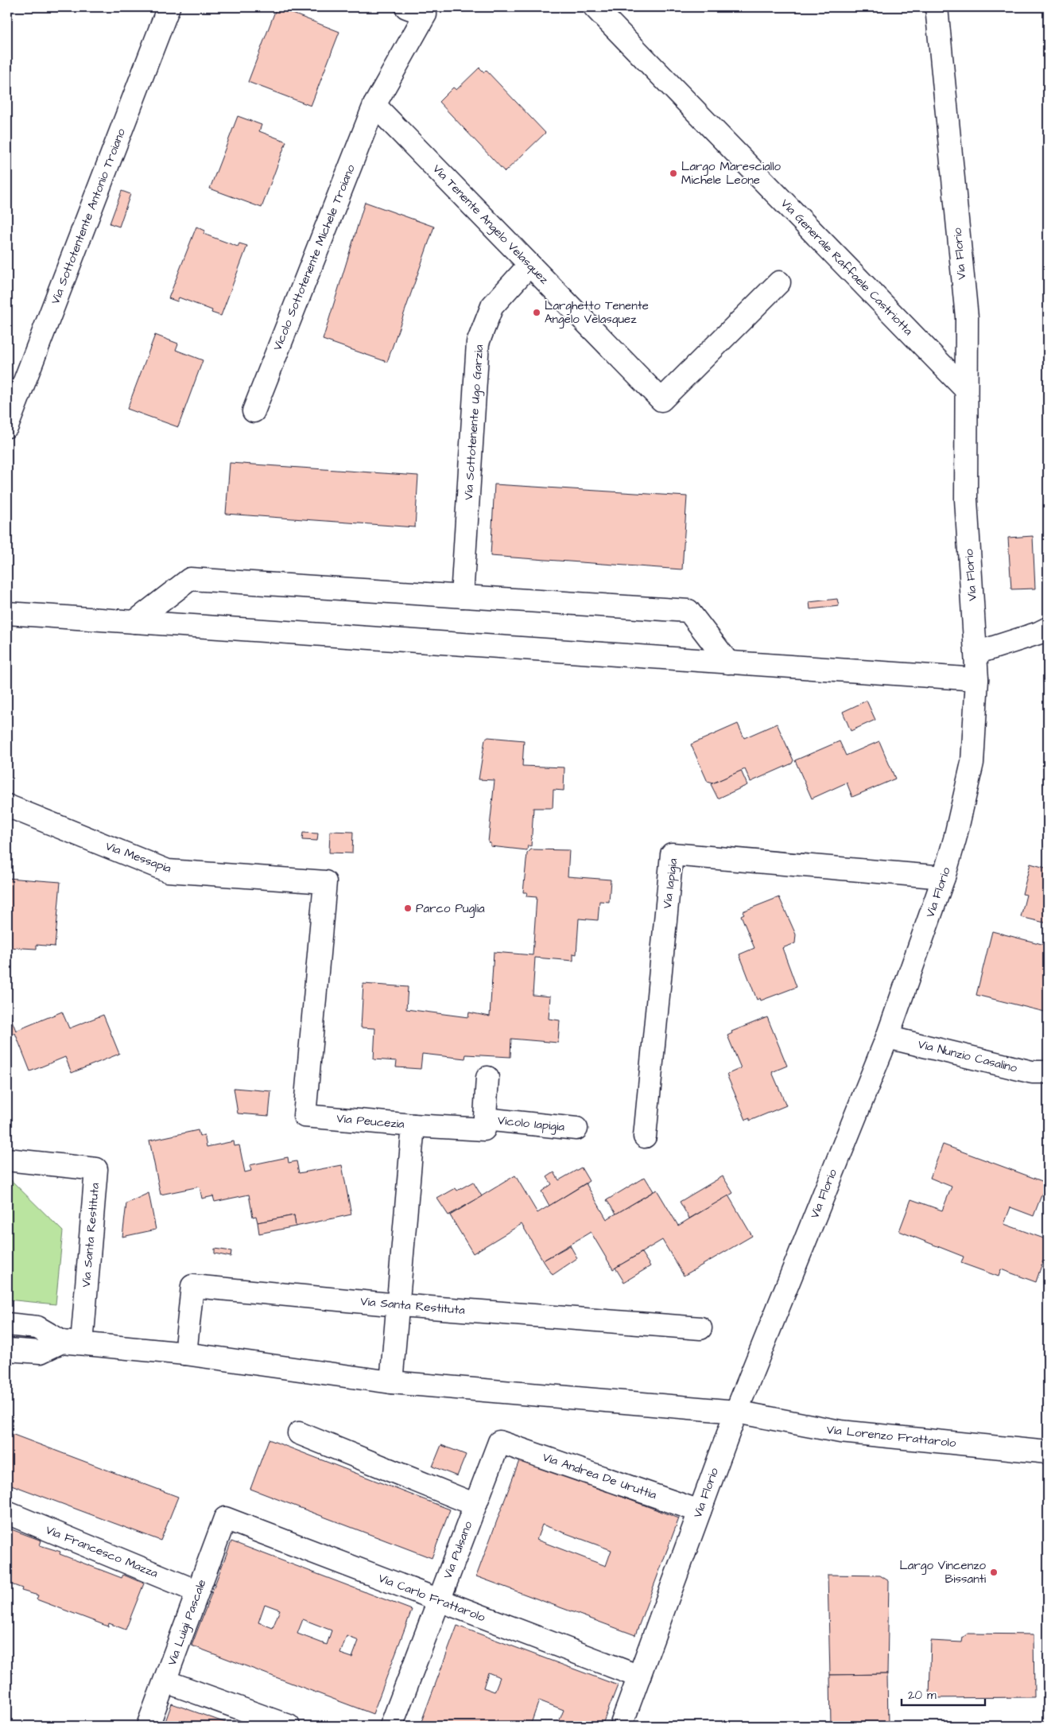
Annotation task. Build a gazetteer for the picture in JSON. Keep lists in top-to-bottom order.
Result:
{
  "streets": {
    "street": [
      "Via Sottotentente Antonio Troiano",
      "Via Tenente Angelo Velasquez",
      "Via Florio",
      "Vicolo Sottotenente Michele Troiano",
      "Via Generale Raffaele Castriotta",
      "Via Sottotenente Ugo Garzia",
      "Via Messapia",
      "Via Iapigia",
      "Via Nunzio Casalino",
      "Via Peucezia",
      "Vicolo Iapigia",
      "Via Santa Restituta",
      "Via Lorenzo Frattarolo",
      "Via Andrea De Uruttia",
      "Via Pulsano",
      "Via Francesco Mazza",
      "Via Carlo Frattarolo",
      "Via Luigi Pascale"
    ]
  },
  "crossings": [
    ["Via Tenente Angelo Velasquez", "Vicolo Sottotenente Michele Troiano"],
    ["Via Tenente Angelo Velasquez", "Via Sottotenente Ugo Garzia"],
    ["Via Florio", "Via Generale Raffaele Castriotta"],
    ["Via Florio", "Via Iapigia"],
    ["Via Florio", "Via Nunzio Casalino"],
    ["Via Florio", "Via Lorenzo Frattarolo"],
    ["Via Florio", "Via Andrea De Uruttia"],
    ["Via Florio", "Via Carlo Frattarolo"],
    ["Via Messapia", "Via Peucezia"],
    ["Via Peucezia", "Vicolo Iapigia"],
    ["Via Peucezia", "Via Santa Restituta"],
    ["Via Andrea De Uruttia", "Via Pulsano"],
    ["Via Pulsano", "Via Carlo Frattarolo"],
    ["Via Francesco Mazza", "Via Luigi Pascale"],
    ["Via Carlo Frattarolo", "Via Luigi Pascale"]
  ],
  "places": [
    "Largo Maresciallo Michele Leone",
    "Larghetto Tenente Angelo Velasquez",
    "Parco Puglia",
    "Largo Vincenzo Bissanti"
  ],
  "scale_bar": "20 m"
}
